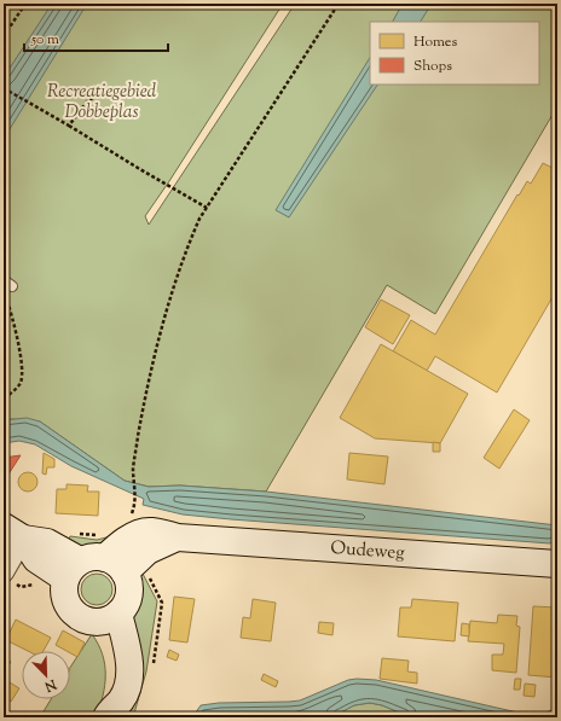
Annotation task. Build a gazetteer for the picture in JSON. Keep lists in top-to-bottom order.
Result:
{
  "streets": {
    "main road": ["Oudeweg"]
  },
  "parks": ["Recreatiegebied Dobbeplas"],
  "legend": ["Homes", "Shops"],
  "scale_bar": "50 m",
  "north": "bottom right"
}
